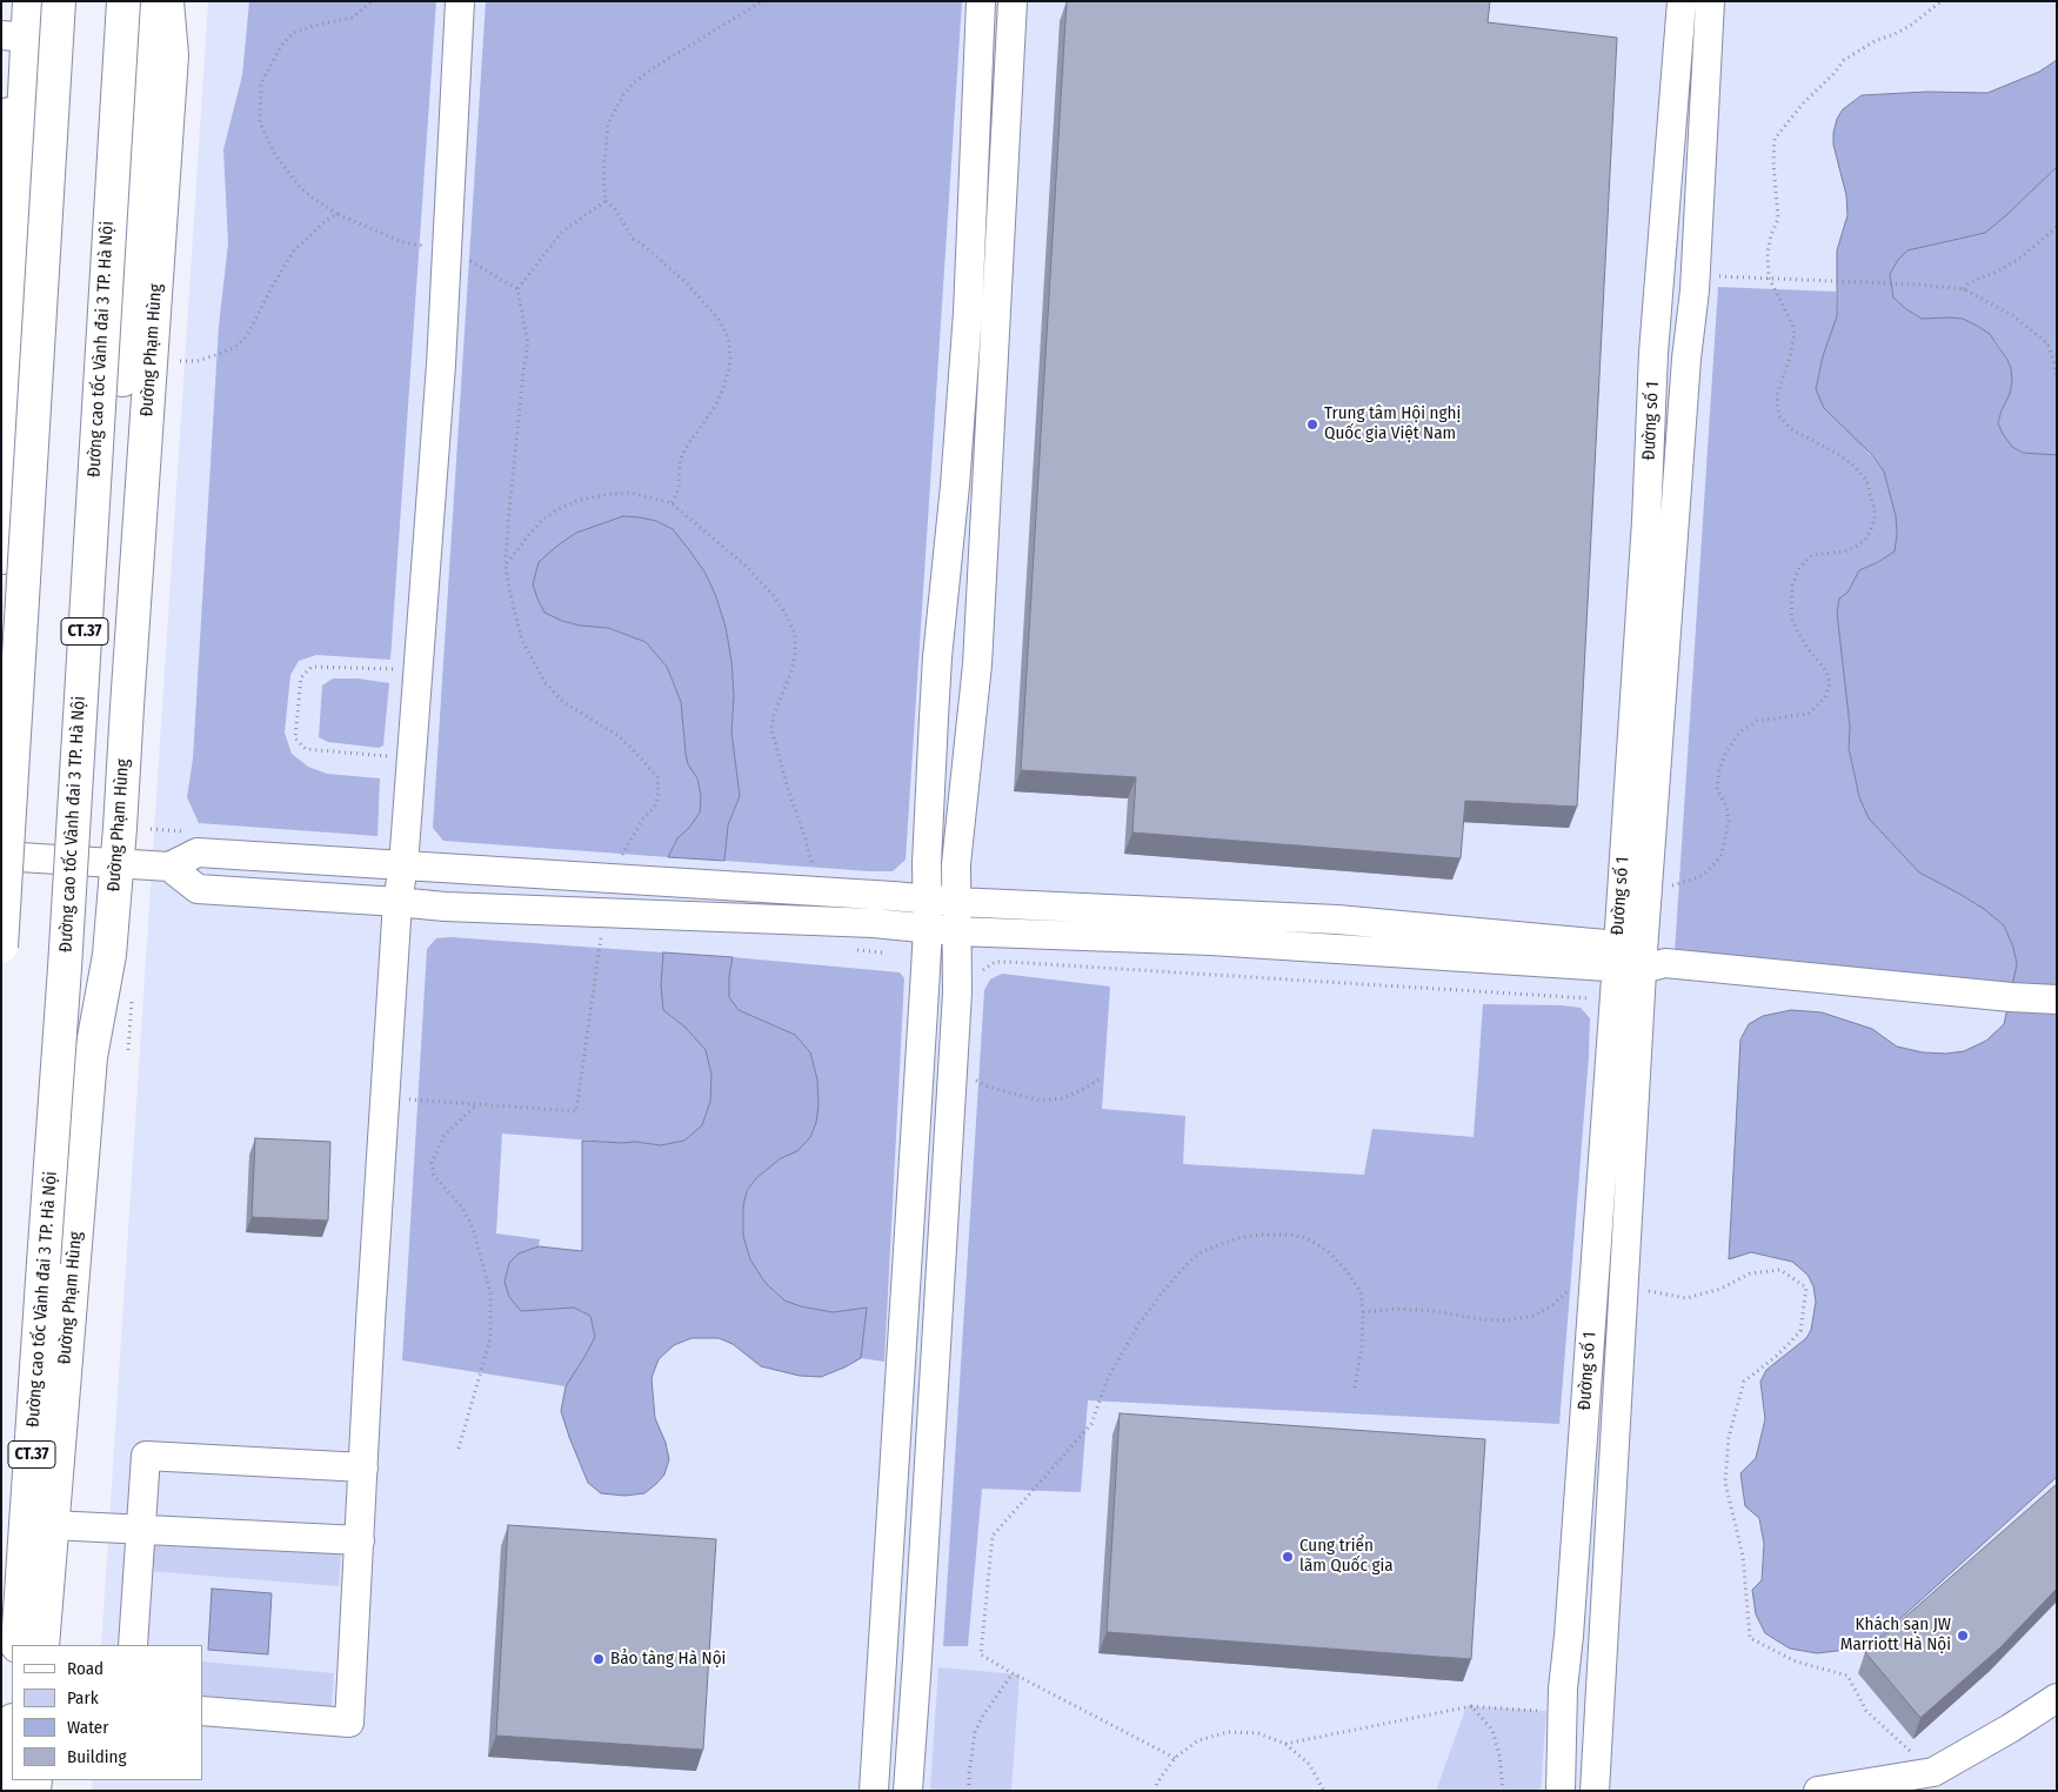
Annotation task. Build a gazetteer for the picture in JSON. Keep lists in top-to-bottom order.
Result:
{
  "streets": {
    "main road": ["Đường cao tốc Vành đai 3 TP. Hà Nội", "Đường Phạm Hùng", "CT.37"],
    "street": ["Đường số 1"]
  },
  "places": [
    "Trung tâm Hội nghị Quốc gia Việt Nam",
    "Cung triển lãm Quốc gia",
    "Khách sạn JW Marriott Hà Nội",
    "Bảo tàng Hà Nội"
  ],
  "legend": [
    "Road",
    "Park",
    "Water",
    "Building"
  ]
}
